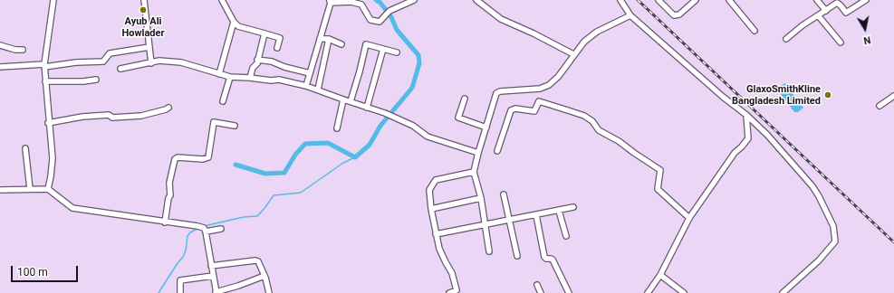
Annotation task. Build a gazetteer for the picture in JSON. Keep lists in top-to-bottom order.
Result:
{
  "places": ["Ayub Ali Howlader", "GlaxoSmithKline Bangladesh Limited"],
  "scale_bar": "100 m",
  "north": "bottom"
}
